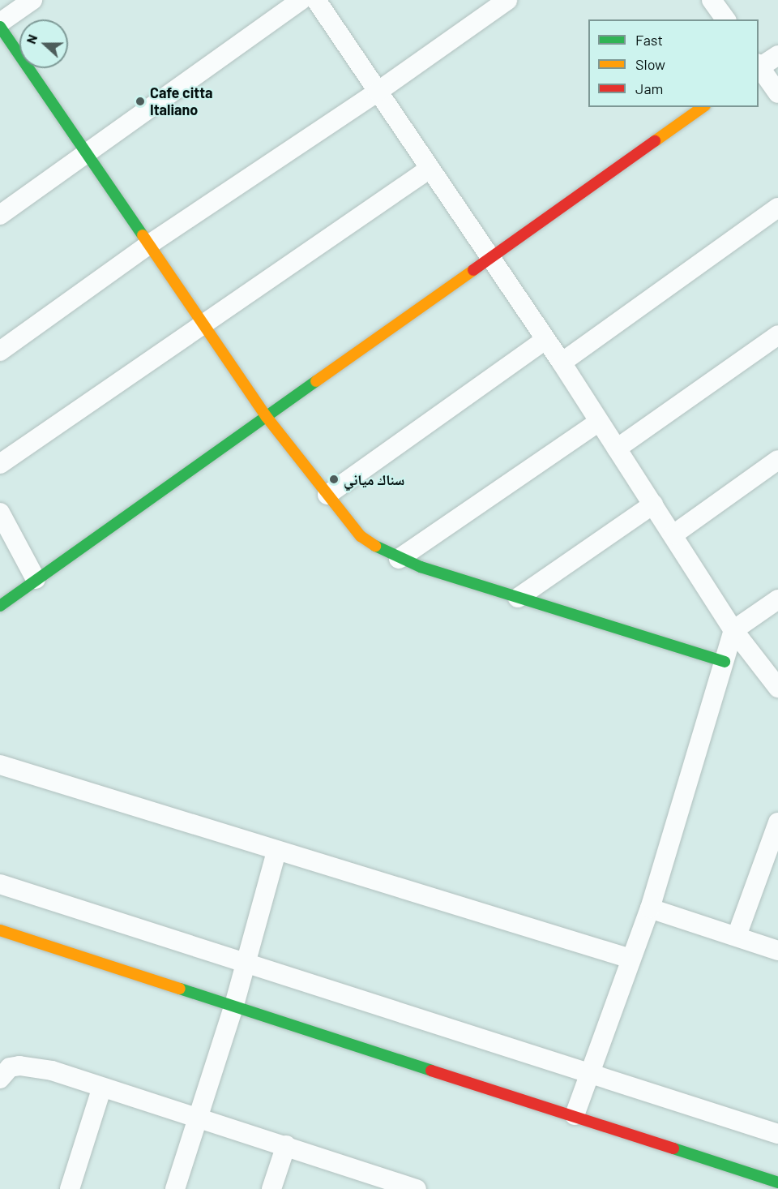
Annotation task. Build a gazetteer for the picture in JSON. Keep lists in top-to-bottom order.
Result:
{
  "places": ["Cafe citta Italiano", "سناك مياني"],
  "legend": ["Fast", "Slow", "Jam"],
  "north": "left"
}
